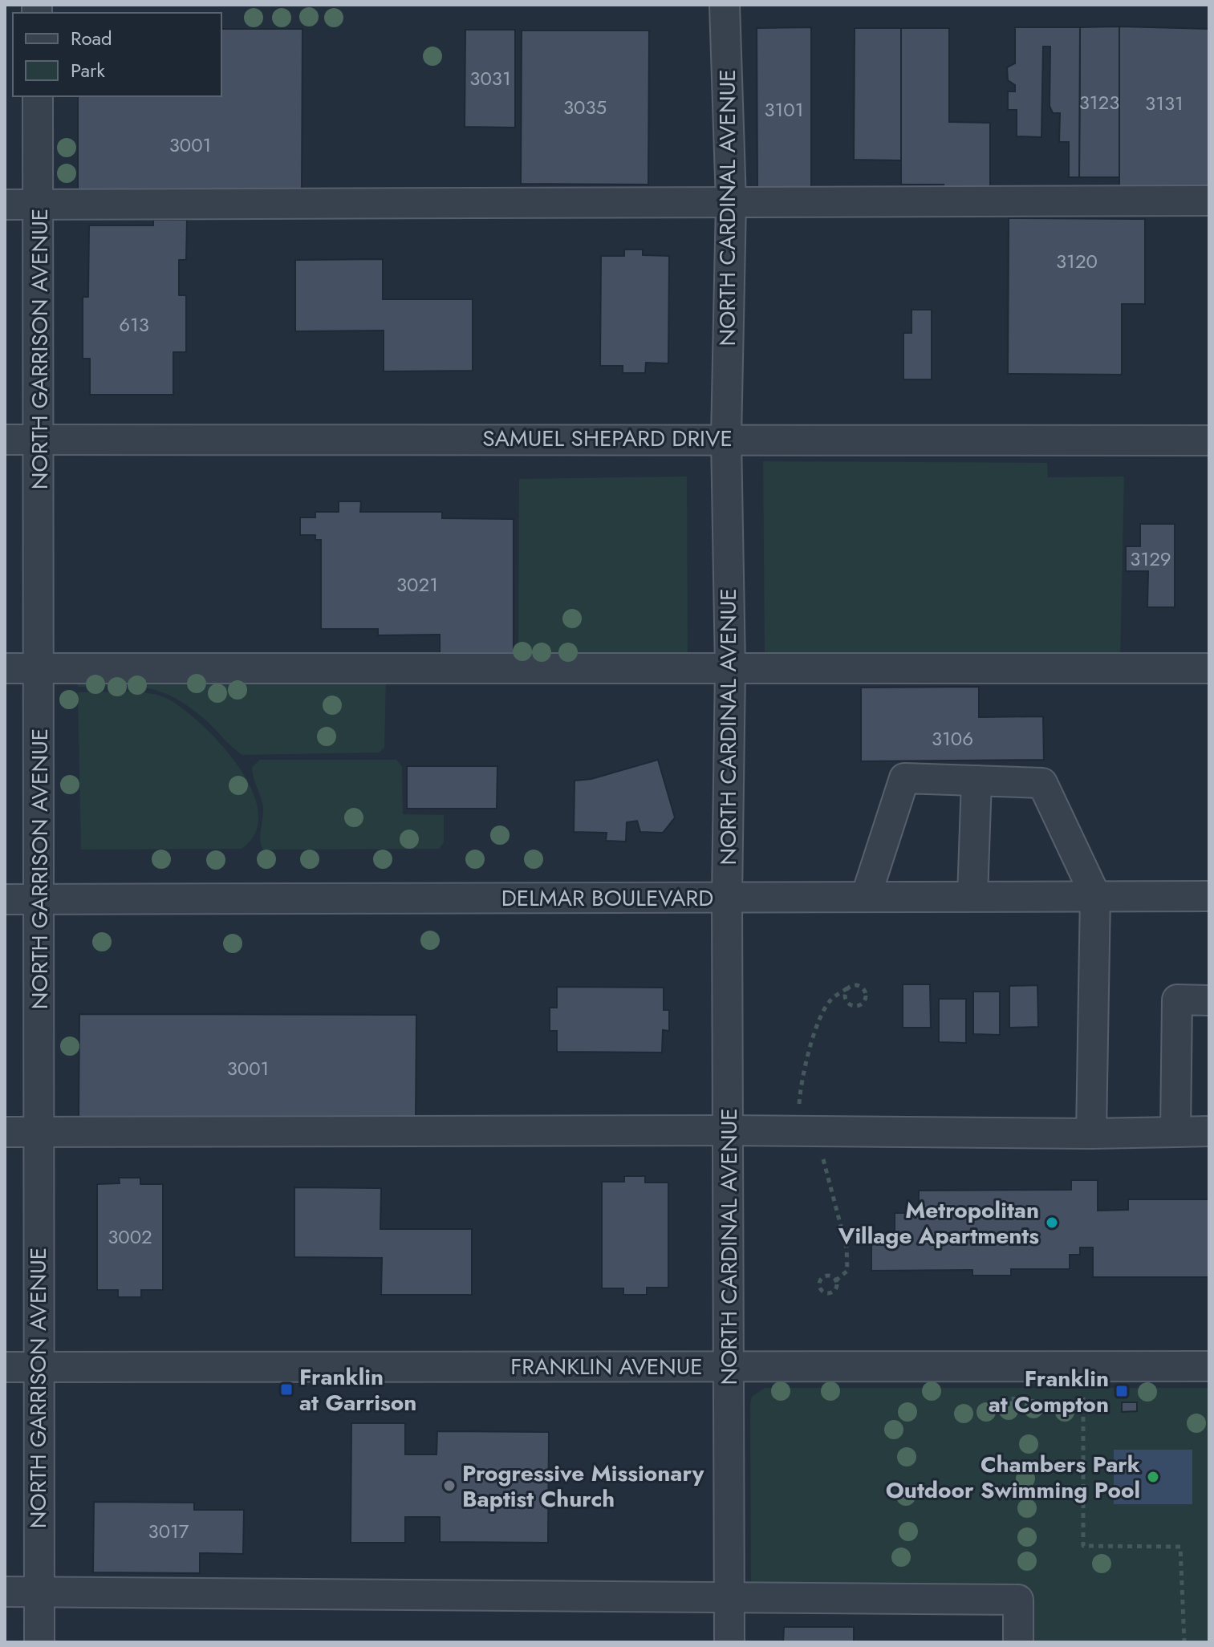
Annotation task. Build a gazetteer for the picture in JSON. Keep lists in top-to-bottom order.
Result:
{
  "streets": {
    "street": [
      "NORTH CARDINAL AVENUE",
      "NORTH GARRISON AVENUE",
      "SAMUEL SHEPARD DRIVE",
      "DELMAR BOULEVARD",
      "FRANKLIN AVENUE"
    ]
  },
  "crossings": [
    ["NORTH CARDINAL AVENUE", "SAMUEL SHEPARD DRIVE"],
    ["NORTH CARDINAL AVENUE", "DELMAR BOULEVARD"],
    ["NORTH CARDINAL AVENUE", "FRANKLIN AVENUE"],
    ["NORTH GARRISON AVENUE", "SAMUEL SHEPARD DRIVE"],
    ["NORTH GARRISON AVENUE", "DELMAR BOULEVARD"],
    ["NORTH GARRISON AVENUE", "FRANKLIN AVENUE"]
  ],
  "places": {
    "other": ["Metropolitan Village Apartments", "Chambers Park Outdoor Swimming Pool", "Progressive Missionary Baptist Church"],
    "transit": ["Franklin at Garrison", "Franklin at Compton"]
  },
  "house_numbers": [
    "3031",
    "3123",
    "3131",
    "3035",
    "3101",
    "3001",
    "3120",
    "613",
    "3129",
    "3021",
    "3106",
    "3001",
    "3002",
    "3017"
  ],
  "legend": ["Road", "Park"]
}
